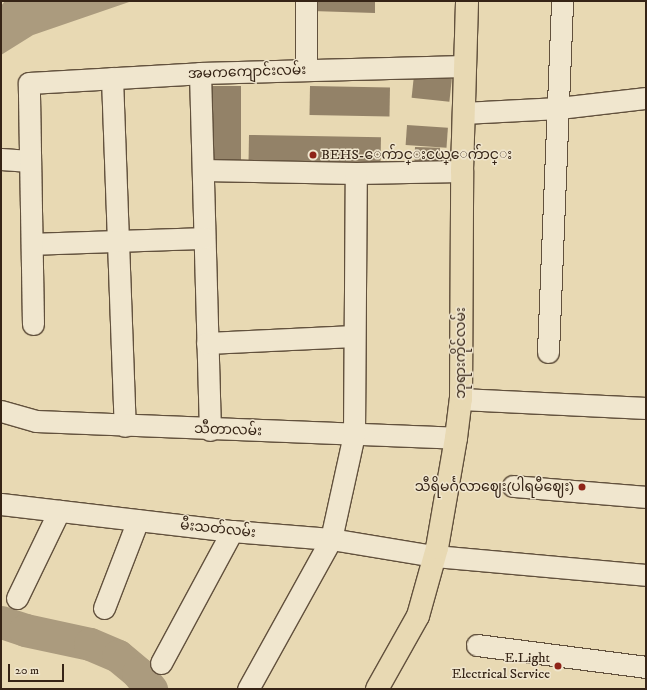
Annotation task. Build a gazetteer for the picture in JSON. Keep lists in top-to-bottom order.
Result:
{
  "streets": {
    "main road": ["ဘုရားကိုင်လမ်း"],
    "street": ["အမကကျောင်းလမ်း", "သီတာလမ်း", "မီးသတ်လမ်း"]
  },
  "crossings": [
    ["အမကကျောင်းလမ်း", "ဘုရားကိုင်လမ်း"],
    ["ဘုရားကိုင်လမ်း", "သီတာလမ်း"],
    ["ဘုရားကိုင်လမ်း", "မီးသတ်လမ်း"]
  ],
  "places": ["BEHS-ေက်ာင္းငယ္ေက်ာင္း", "သီရိမင်္ဂလာဈေး(ပါရမီဈေး)", "E.Light Electrical Service"],
  "scale_bar": "20 m"
}
